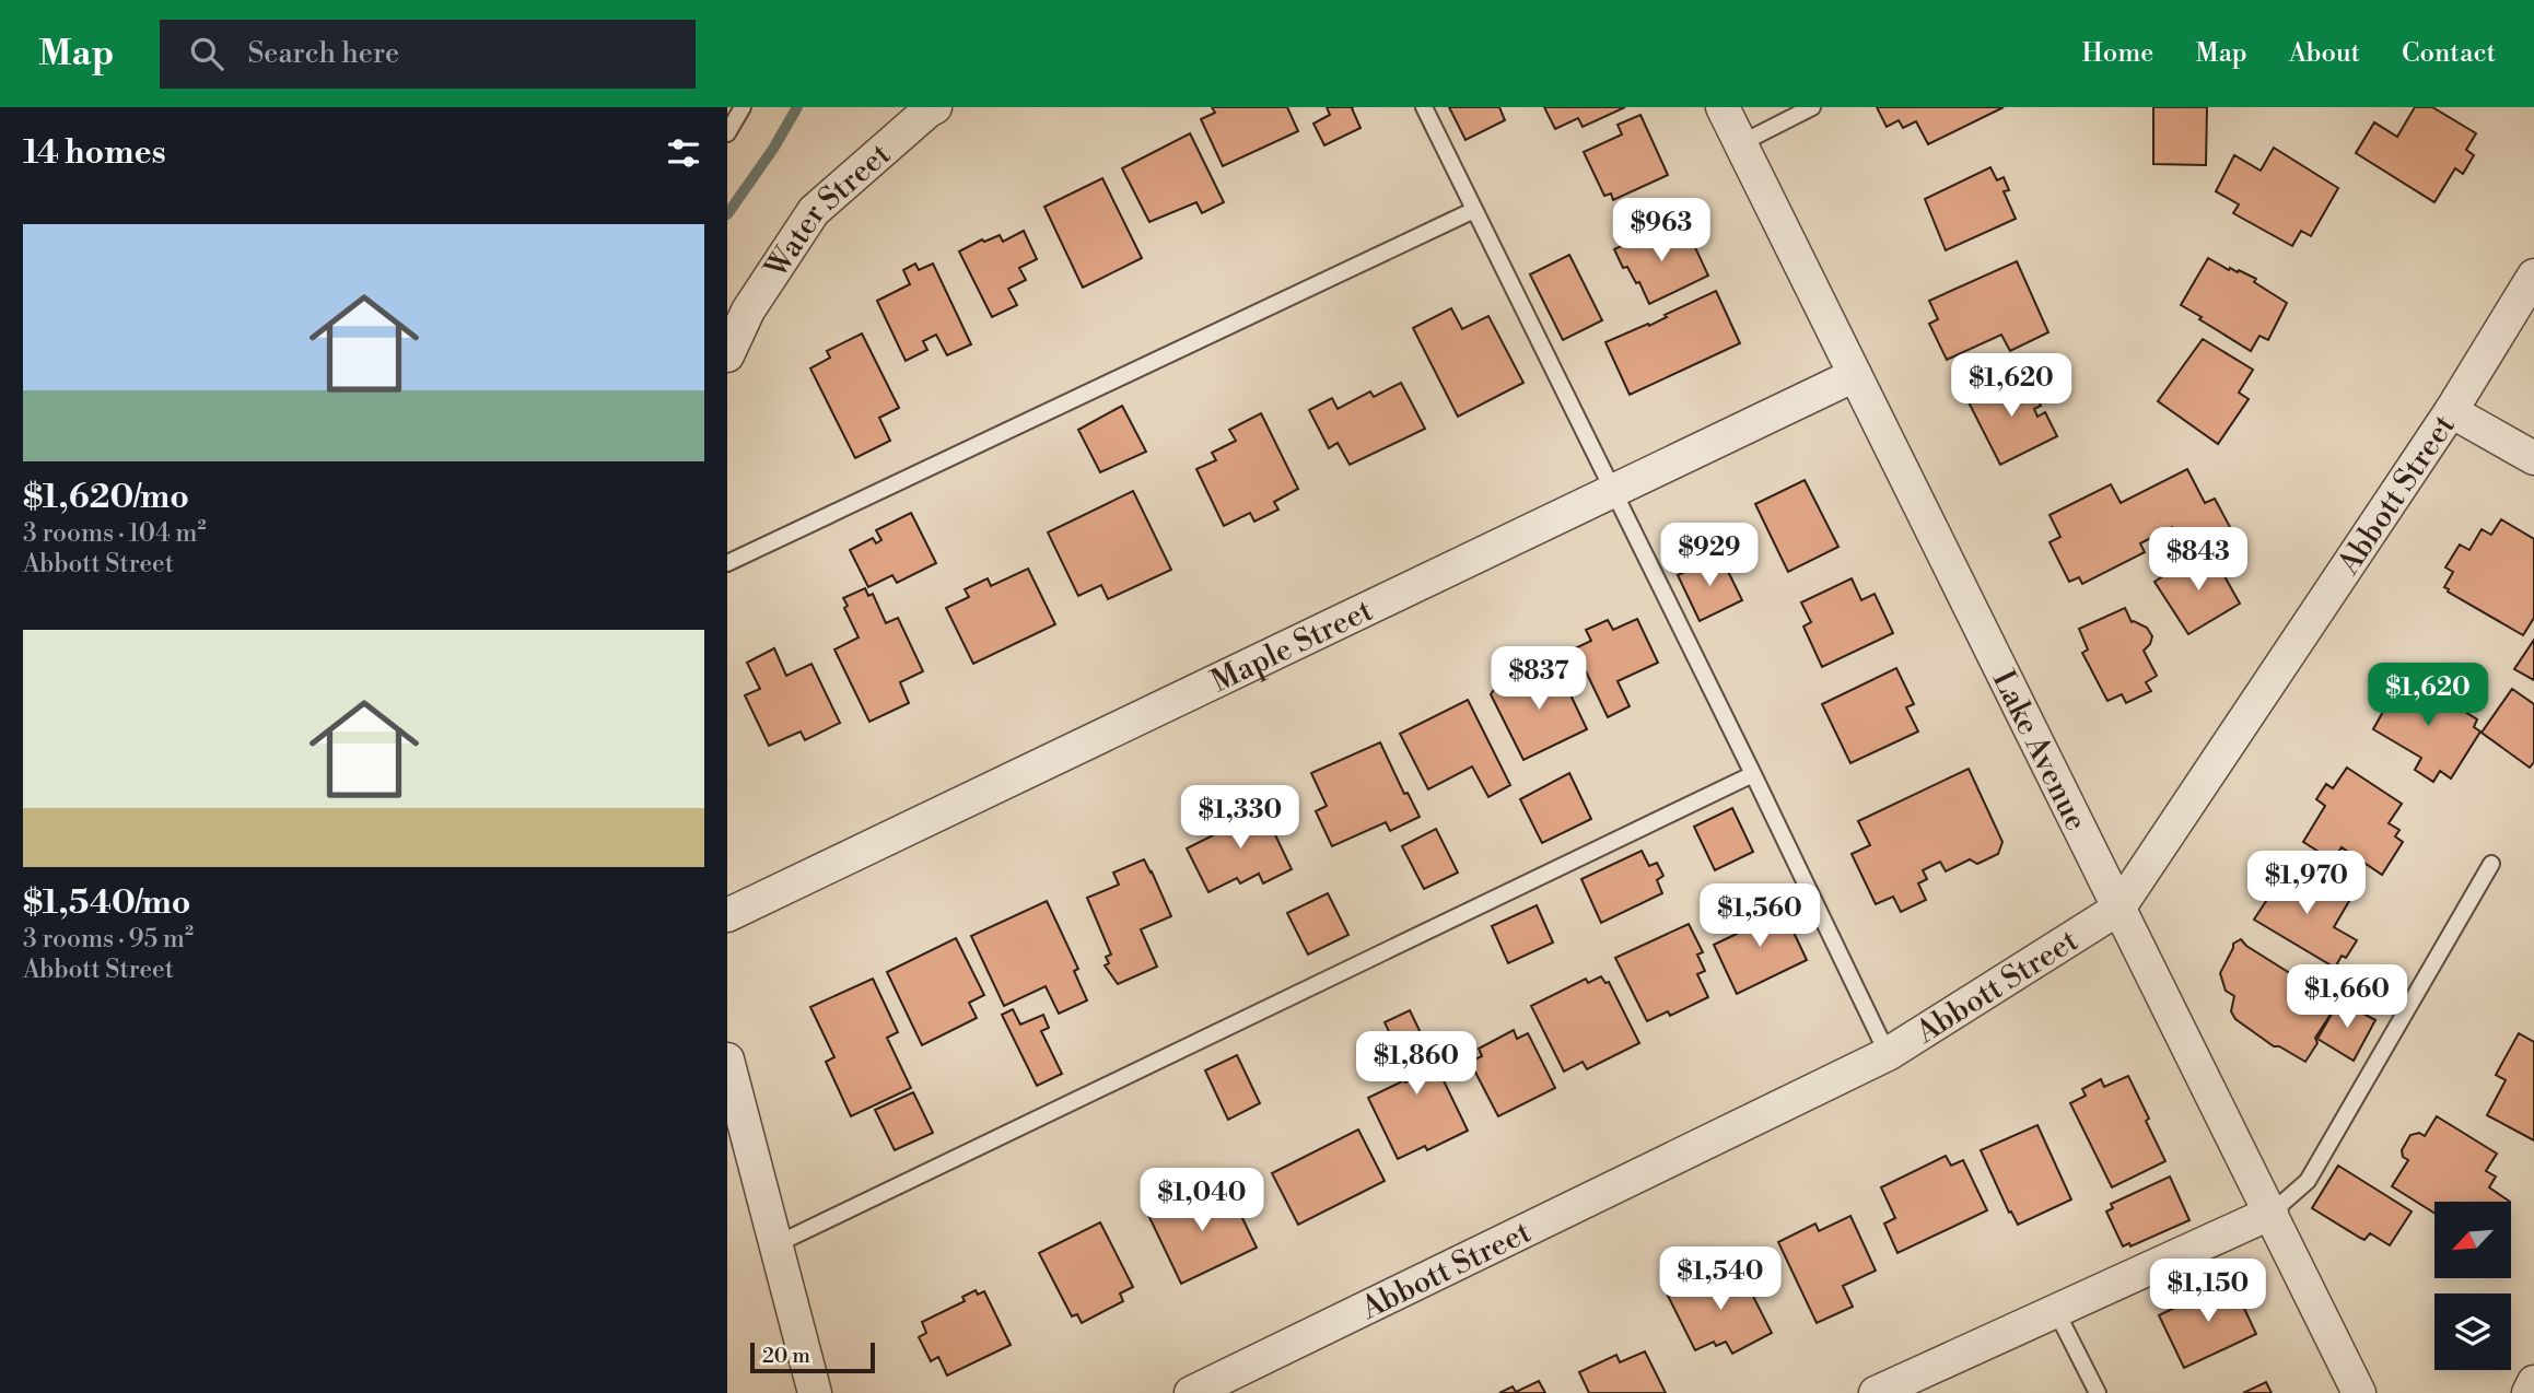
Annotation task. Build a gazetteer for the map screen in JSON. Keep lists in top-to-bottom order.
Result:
{
  "streets": {
    "street": [
      "Water Street",
      "Abbott Street",
      "Maple Street",
      "Lake Avenue"
    ]
  },
  "crossings": [
    ["Abbott Street", "Lake Avenue"],
    ["Maple Street", "Lake Avenue"]
  ],
  "scale_bar": "20 m",
  "north": "bottom left",
  "page": {
    "header": "Map",
    "search": "Search here",
    "nav": [
      "Home",
      "Map",
      "About",
      "Contact"
    ],
    "heading": "14 homes",
    "price": [
      "$963",
      "$1,620",
      "$929",
      "$843",
      "$837",
      "$1,620",
      "$1,330",
      "$1,970",
      "$1,560",
      "$1,660",
      "$1,860",
      "$1,040",
      "$1,540",
      "$1,150"
    ],
    "list": [
      {
        "name": "$1,620/mo",
        "note": "3 rooms · 104 m² · Abbott Street"
      },
      {
        "name": "$1,540/mo",
        "note": "3 rooms · 95 m² · Abbott Street"
      }
    ],
    "scale": "20 m"
  }
}
